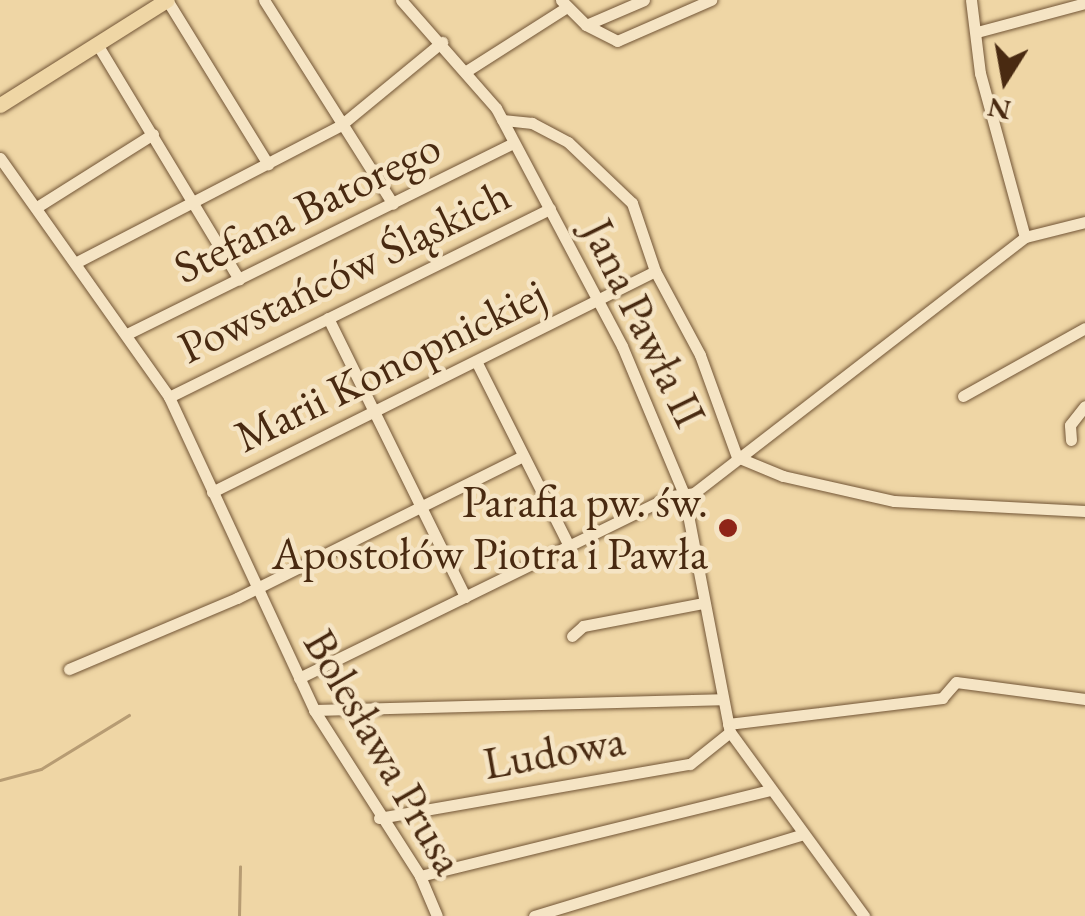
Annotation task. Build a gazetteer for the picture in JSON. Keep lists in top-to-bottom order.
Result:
{
  "streets": {
    "street": [
      "Stefana Batorego",
      "Powstańców Śląskich",
      "Jana Pawła II",
      "Marii Konopnickiej",
      "Bolesława Prusa",
      "Ludowa"
    ]
  },
  "crossings": [
    ["Stefana Batorego", "Jana Pawła II"],
    ["Stefana Batorego", "Bolesława Prusa"],
    ["Powstańców Śląskich", "Jana Pawła II"],
    ["Powstańców Śląskich", "Bolesława Prusa"],
    ["Jana Pawła II", "Marii Konopnickiej"],
    ["Jana Pawła II", "Ludowa"],
    ["Marii Konopnickiej", "Bolesława Prusa"],
    ["Bolesława Prusa", "Ludowa"]
  ],
  "places": ["Parafia pw. św. Apostołów Piotra i Pawła"],
  "north": "bottom"
}
